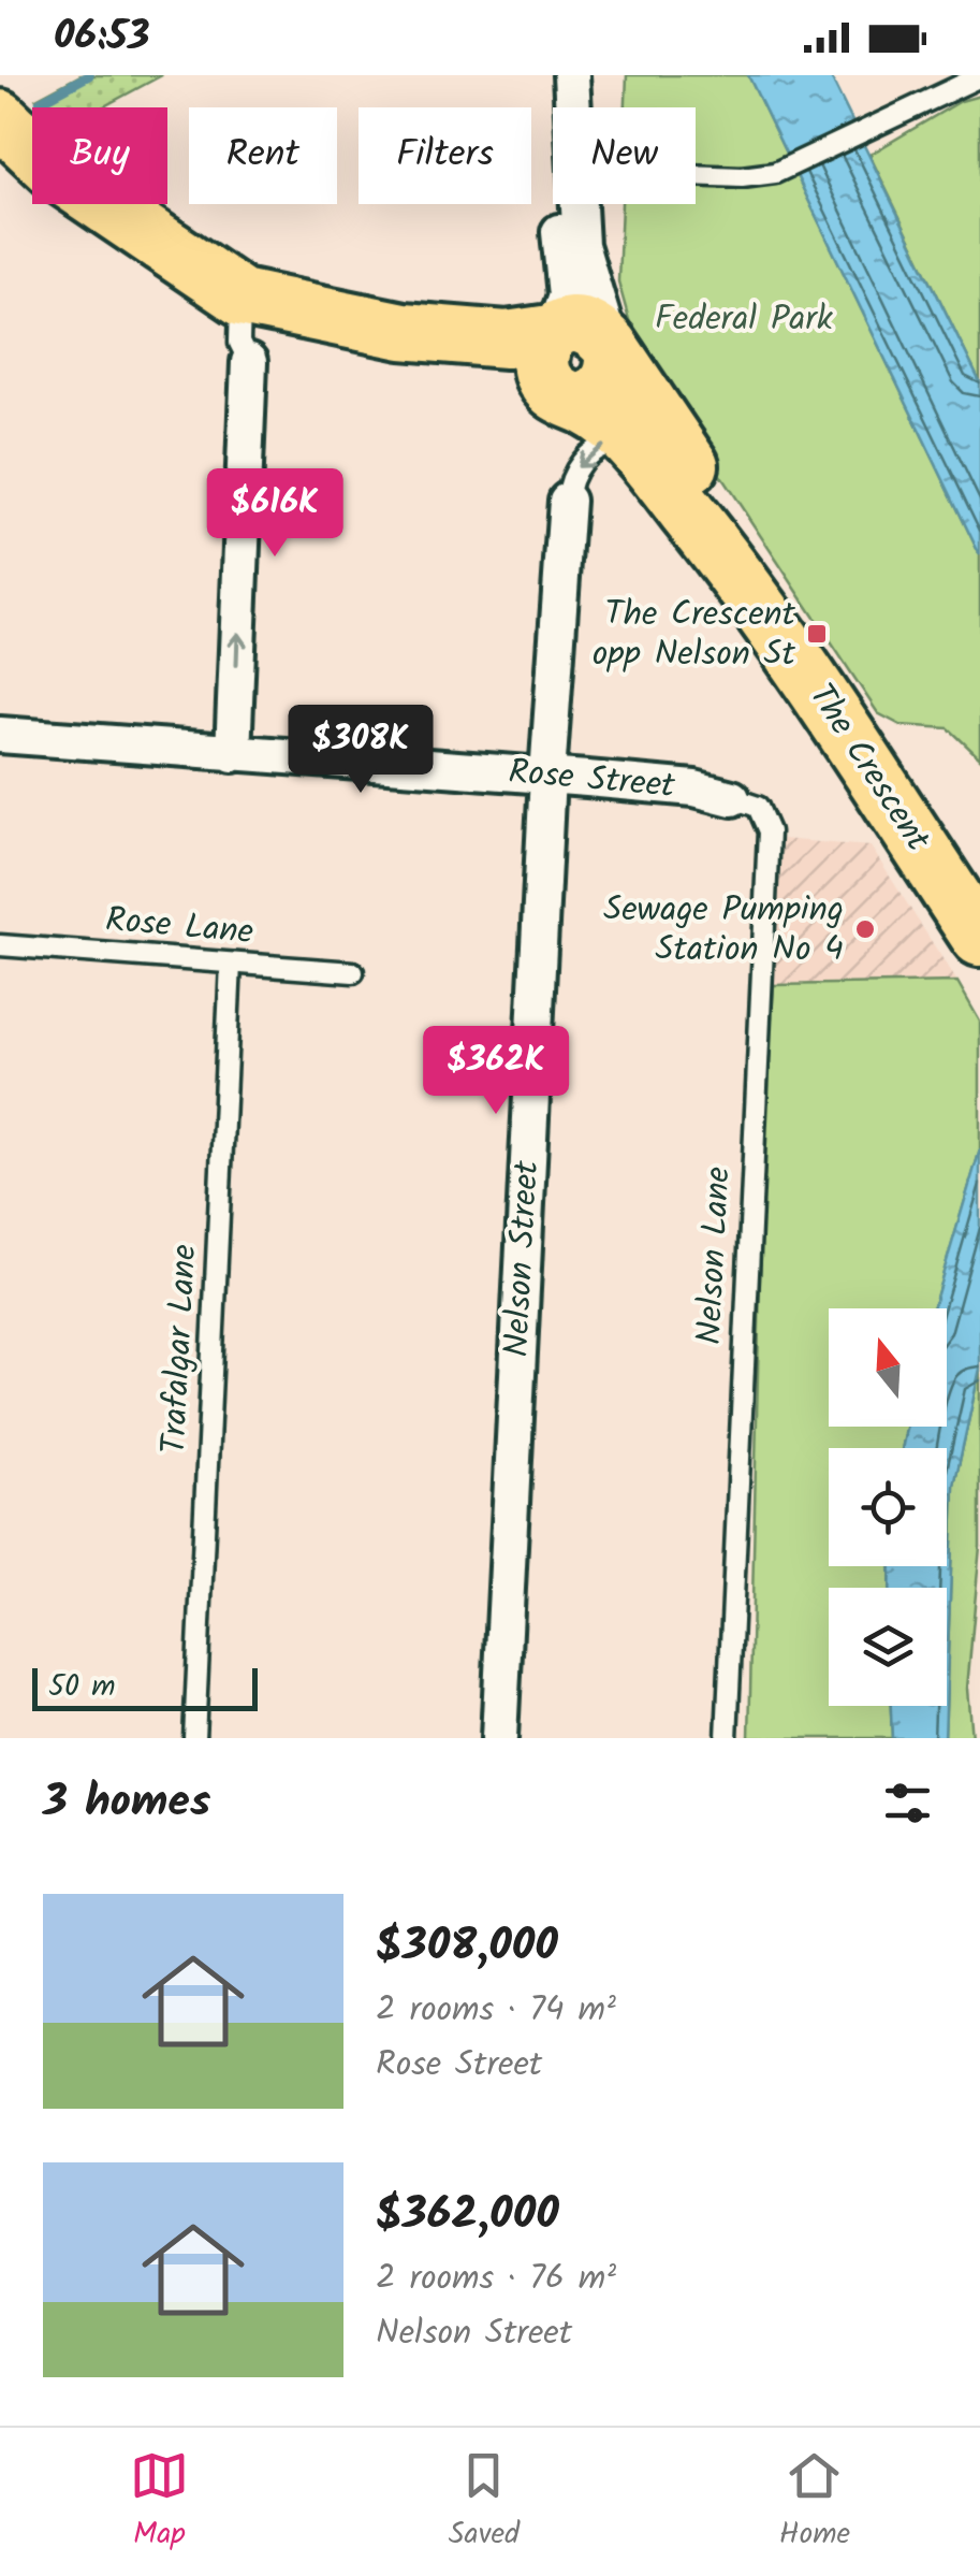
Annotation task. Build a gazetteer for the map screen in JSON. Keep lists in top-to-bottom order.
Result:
{
  "streets": {
    "main road": ["The Crescent"],
    "street": ["Rose Street", "Nelson Street"],
    "lane": ["Rose Lane", "Nelson Lane", "Trafalgar Lane"]
  },
  "crossings": [
    ["The Crescent", "Nelson Street"],
    ["Rose Street", "Nelson Lane"],
    ["Rose Street", "Nelson Street"],
    ["Rose Lane", "Trafalgar Lane"]
  ],
  "parks": ["Federal Park"],
  "places": {
    "transit": ["The Crescent opp Nelson St"],
    "other": ["Sewage Pumping Station No 4"]
  },
  "scale_bar": "50 m",
  "north": "top",
  "page": {
    "status": "06:53",
    "chip": [
      "Buy",
      "Rent",
      "Filters",
      "New"
    ],
    "price": ["$616K", "$308K", "$362K"],
    "scale": "50 m",
    "heading": "3 homes",
    "list": [
      {
        "name": "$308,000",
        "note": "2 rooms · 74 m² · Rose Street"
      },
      {
        "name": "$362,000",
        "note": "2 rooms · 76 m² · Nelson Street"
      }
    ],
    "tabs": ["Map", "Saved", "Home"]
  }
}
